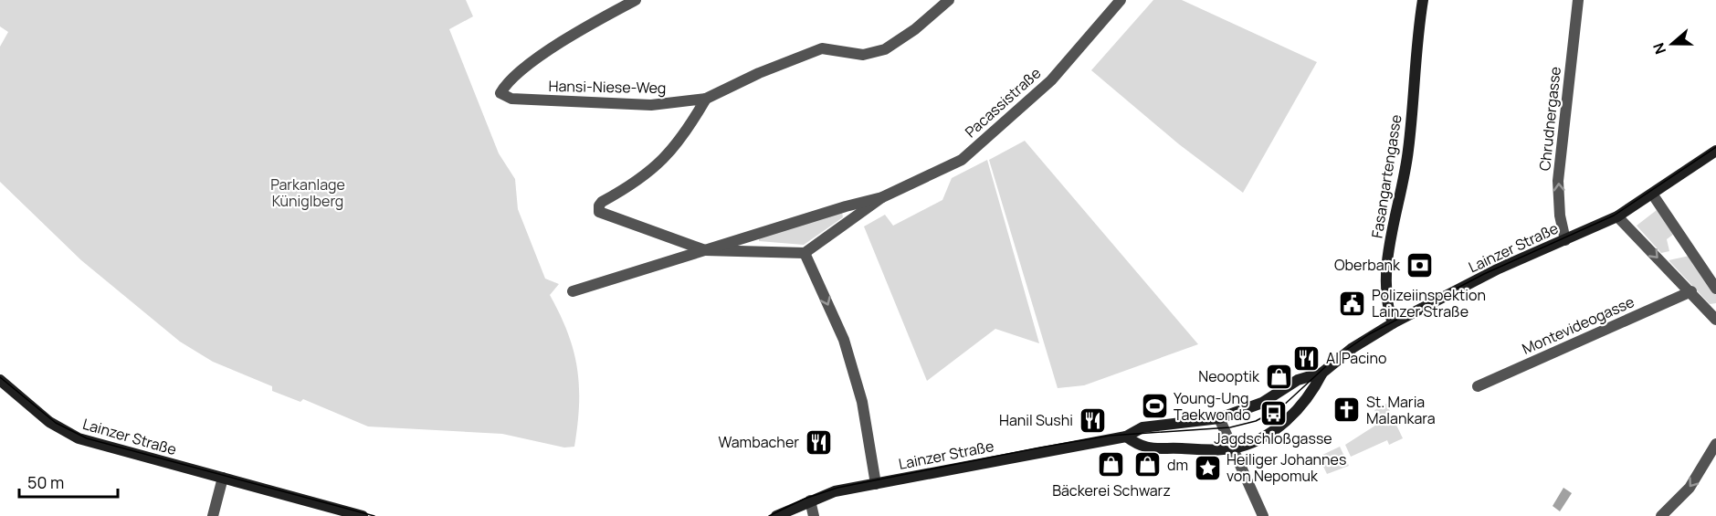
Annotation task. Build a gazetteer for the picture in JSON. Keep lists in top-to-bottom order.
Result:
{
  "streets": {
    "main road": ["Fasangartengasse", "Lainzer Straße"],
    "street": [
      "Hansi-Niese-Weg",
      "Pacassistraße",
      "Chrudnergasse",
      "Montevideogasse"
    ]
  },
  "crossings": [
    ["Chrudnergasse", "Lainzer Straße"],
    ["Fasangartengasse", "Lainzer Straße"]
  ],
  "one_way": ["Chrudnergasse"],
  "parks": ["Parkanlage Küniglberg"],
  "places": {
    "bank": ["Oberbank"],
    "public building": ["Polizeiinspektion Lainzer Straße"],
    "restaurant": ["Al Pacino", "Hanil Sushi", "Wambacher"],
    "shop": ["Neooptik", "Bäckerei Schwarz", "dm"],
    "sports": ["Young-Ung Taekwondo"],
    "church": ["St. Maria Malankara"],
    "bus stop": ["Jagdschloßgasse"],
    "place": ["Heiliger Johannes von Nepomuk"]
  },
  "scale_bar": "50 m",
  "north": "left"
}
